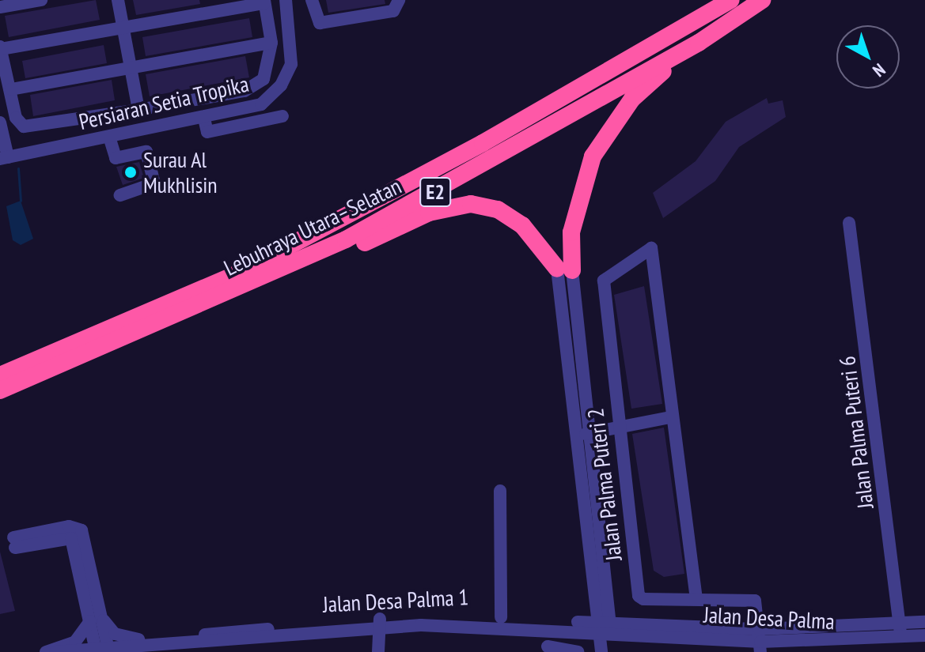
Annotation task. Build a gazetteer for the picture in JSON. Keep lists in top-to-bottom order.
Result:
{
  "streets": {
    "highway": ["E2", "Lebuhraya Utara–Selatan"],
    "street": [
      "Persiaran Setia Tropika",
      "Jalan Palma Puteri 6",
      "Jalan Palma Puteri 2",
      "Jalan Desa Palma 1",
      "Jalan Desa Palma"
    ]
  },
  "crossings": [
    ["Jalan Palma Puteri 6", "Jalan Desa Palma"],
    ["Jalan Palma Puteri 2", "Jalan Desa Palma"],
    ["Jalan Desa Palma 1", "Jalan Desa Palma"]
  ],
  "places": ["Surau Al Mukhlisin"],
  "north": "bottom right"
}
